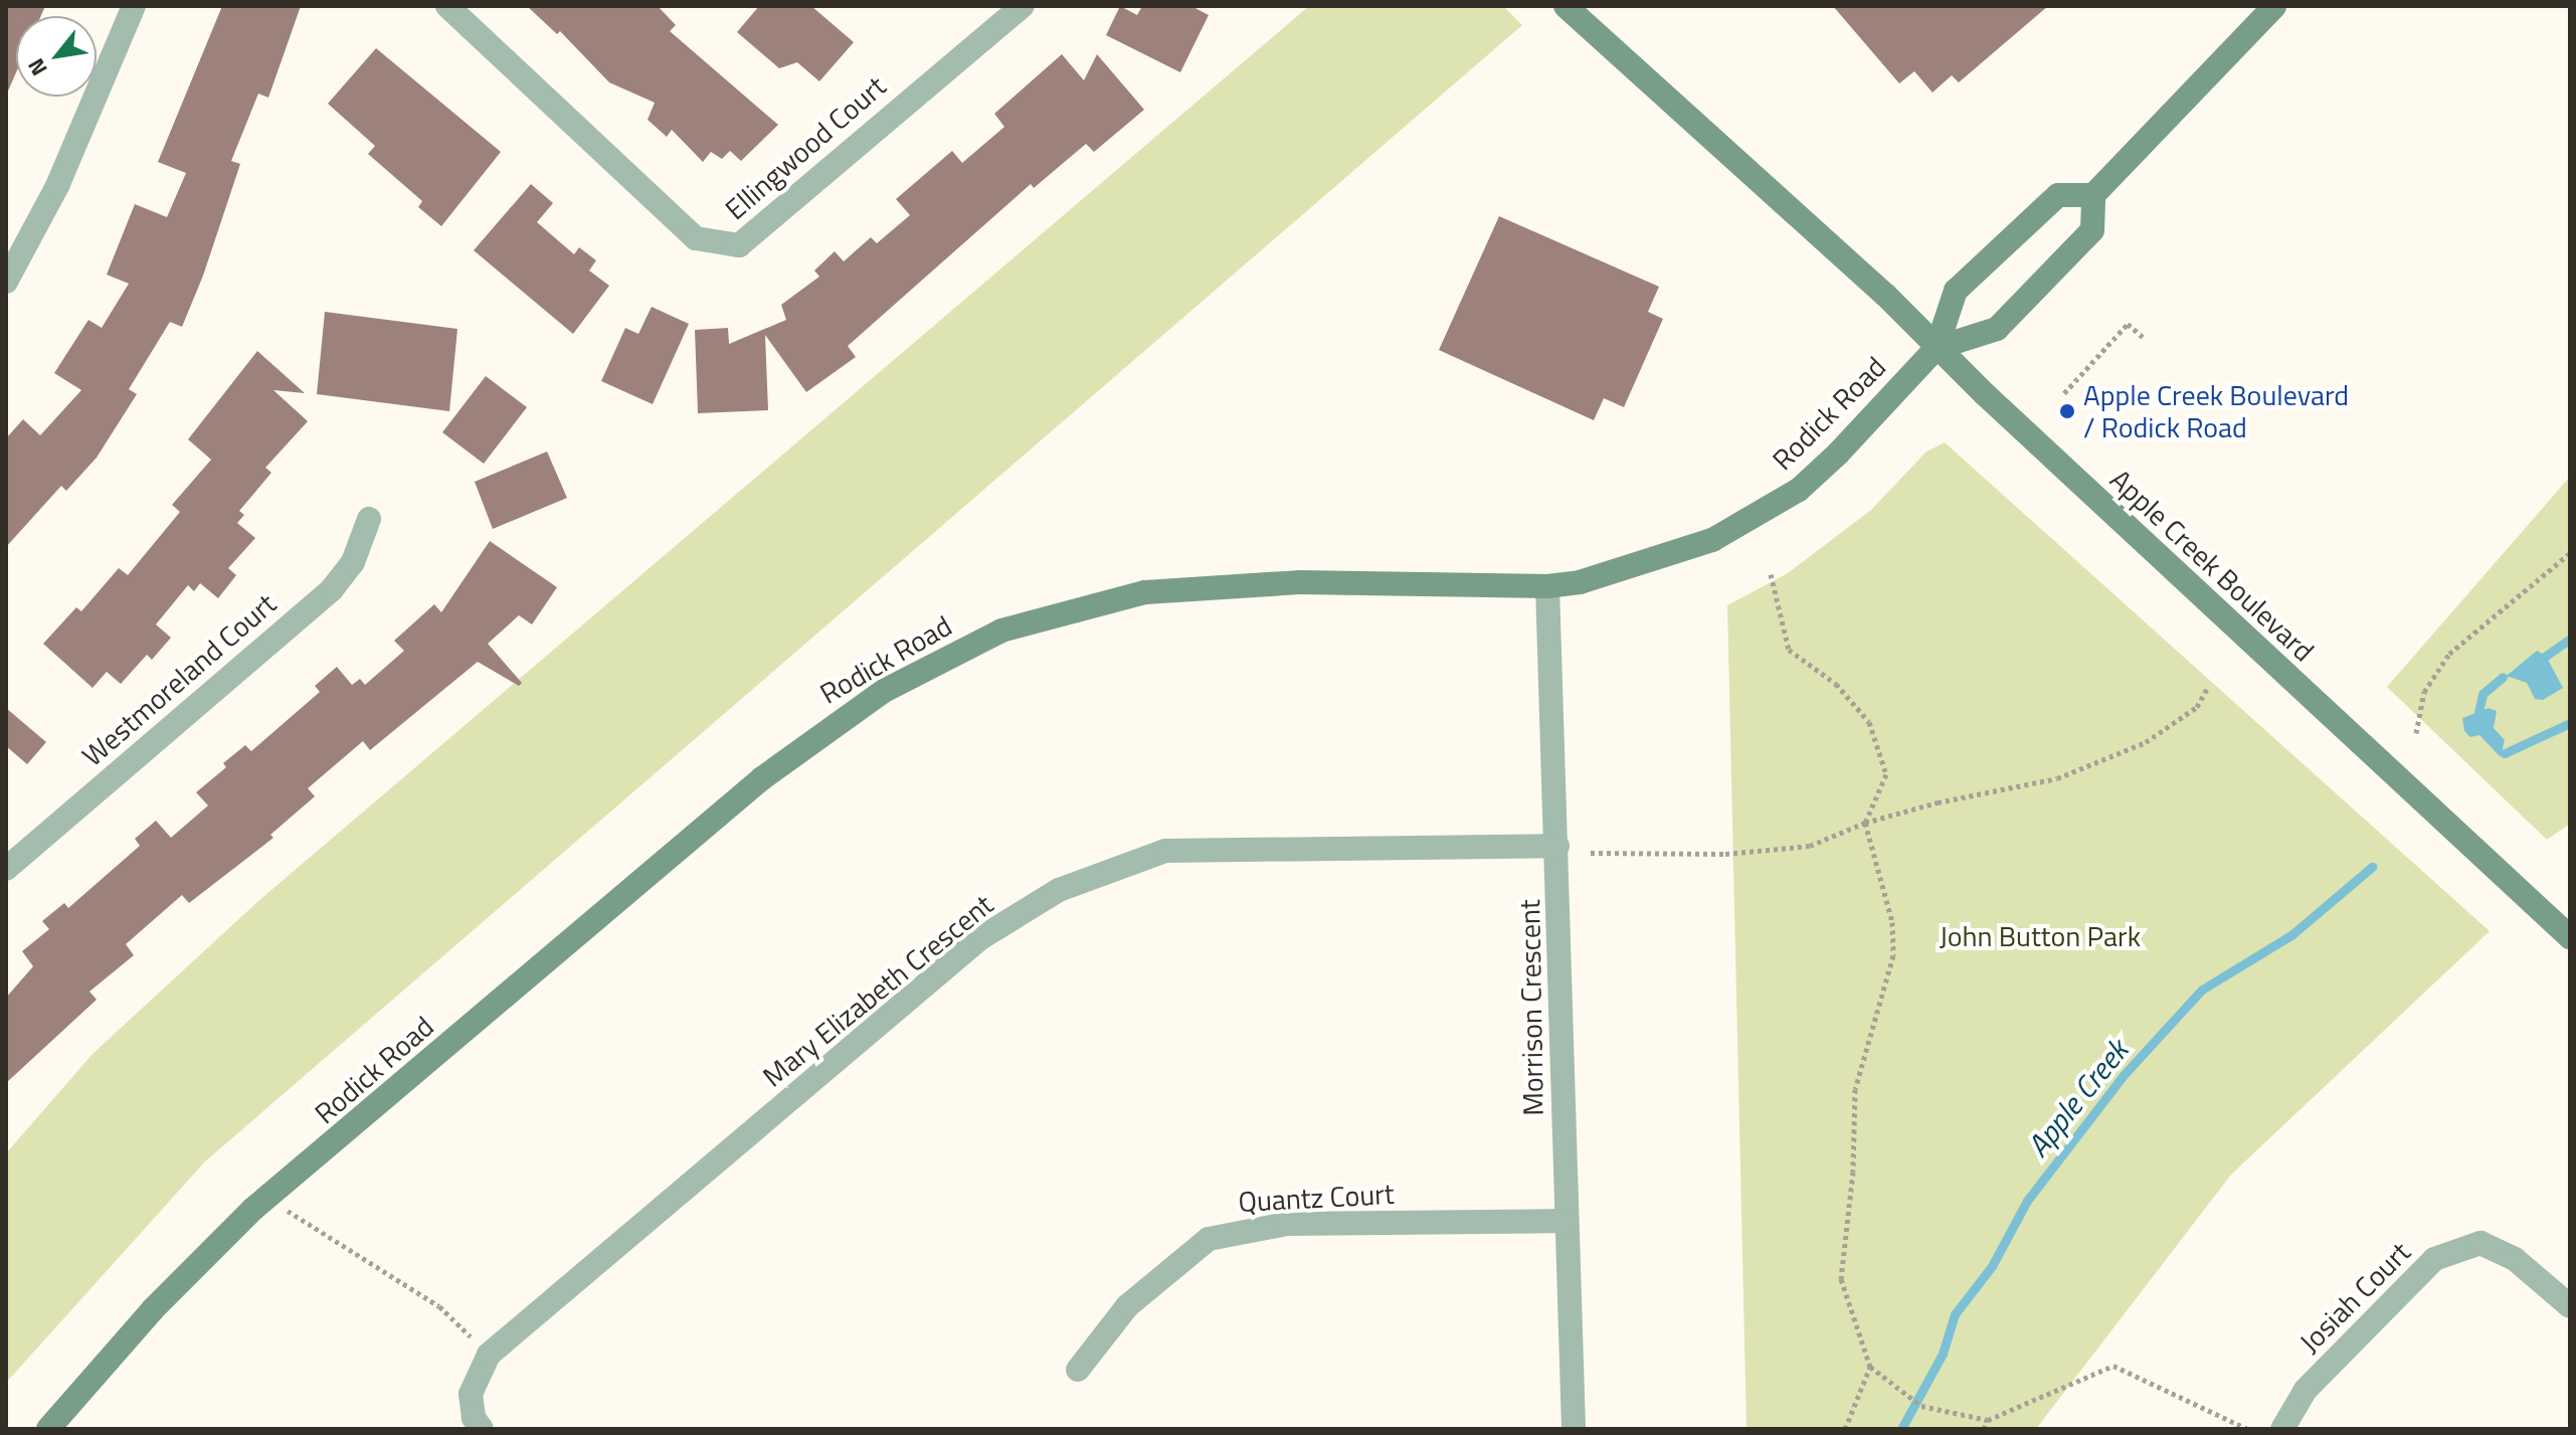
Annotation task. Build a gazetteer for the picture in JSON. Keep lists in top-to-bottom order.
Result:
{
  "streets": {
    "main road": ["Rodick Road", "Apple Creek Boulevard"],
    "street": [
      "Ellingwood Court",
      "Westmoreland Court",
      "Mary Elizabeth Crescent",
      "Morrison Crescent",
      "Quantz Court",
      "Josiah Court"
    ]
  },
  "crossings": [
    ["Rodick Road", "Apple Creek Boulevard"],
    ["Rodick Road", "Morrison Crescent"],
    ["Mary Elizabeth Crescent", "Morrison Crescent"],
    ["Morrison Crescent", "Quantz Court"]
  ],
  "water": ["Apple Creek"],
  "parks": ["John Button Park"],
  "places": ["Apple Creek Boulevard / Rodick Road"],
  "north": "bottom left"
}
